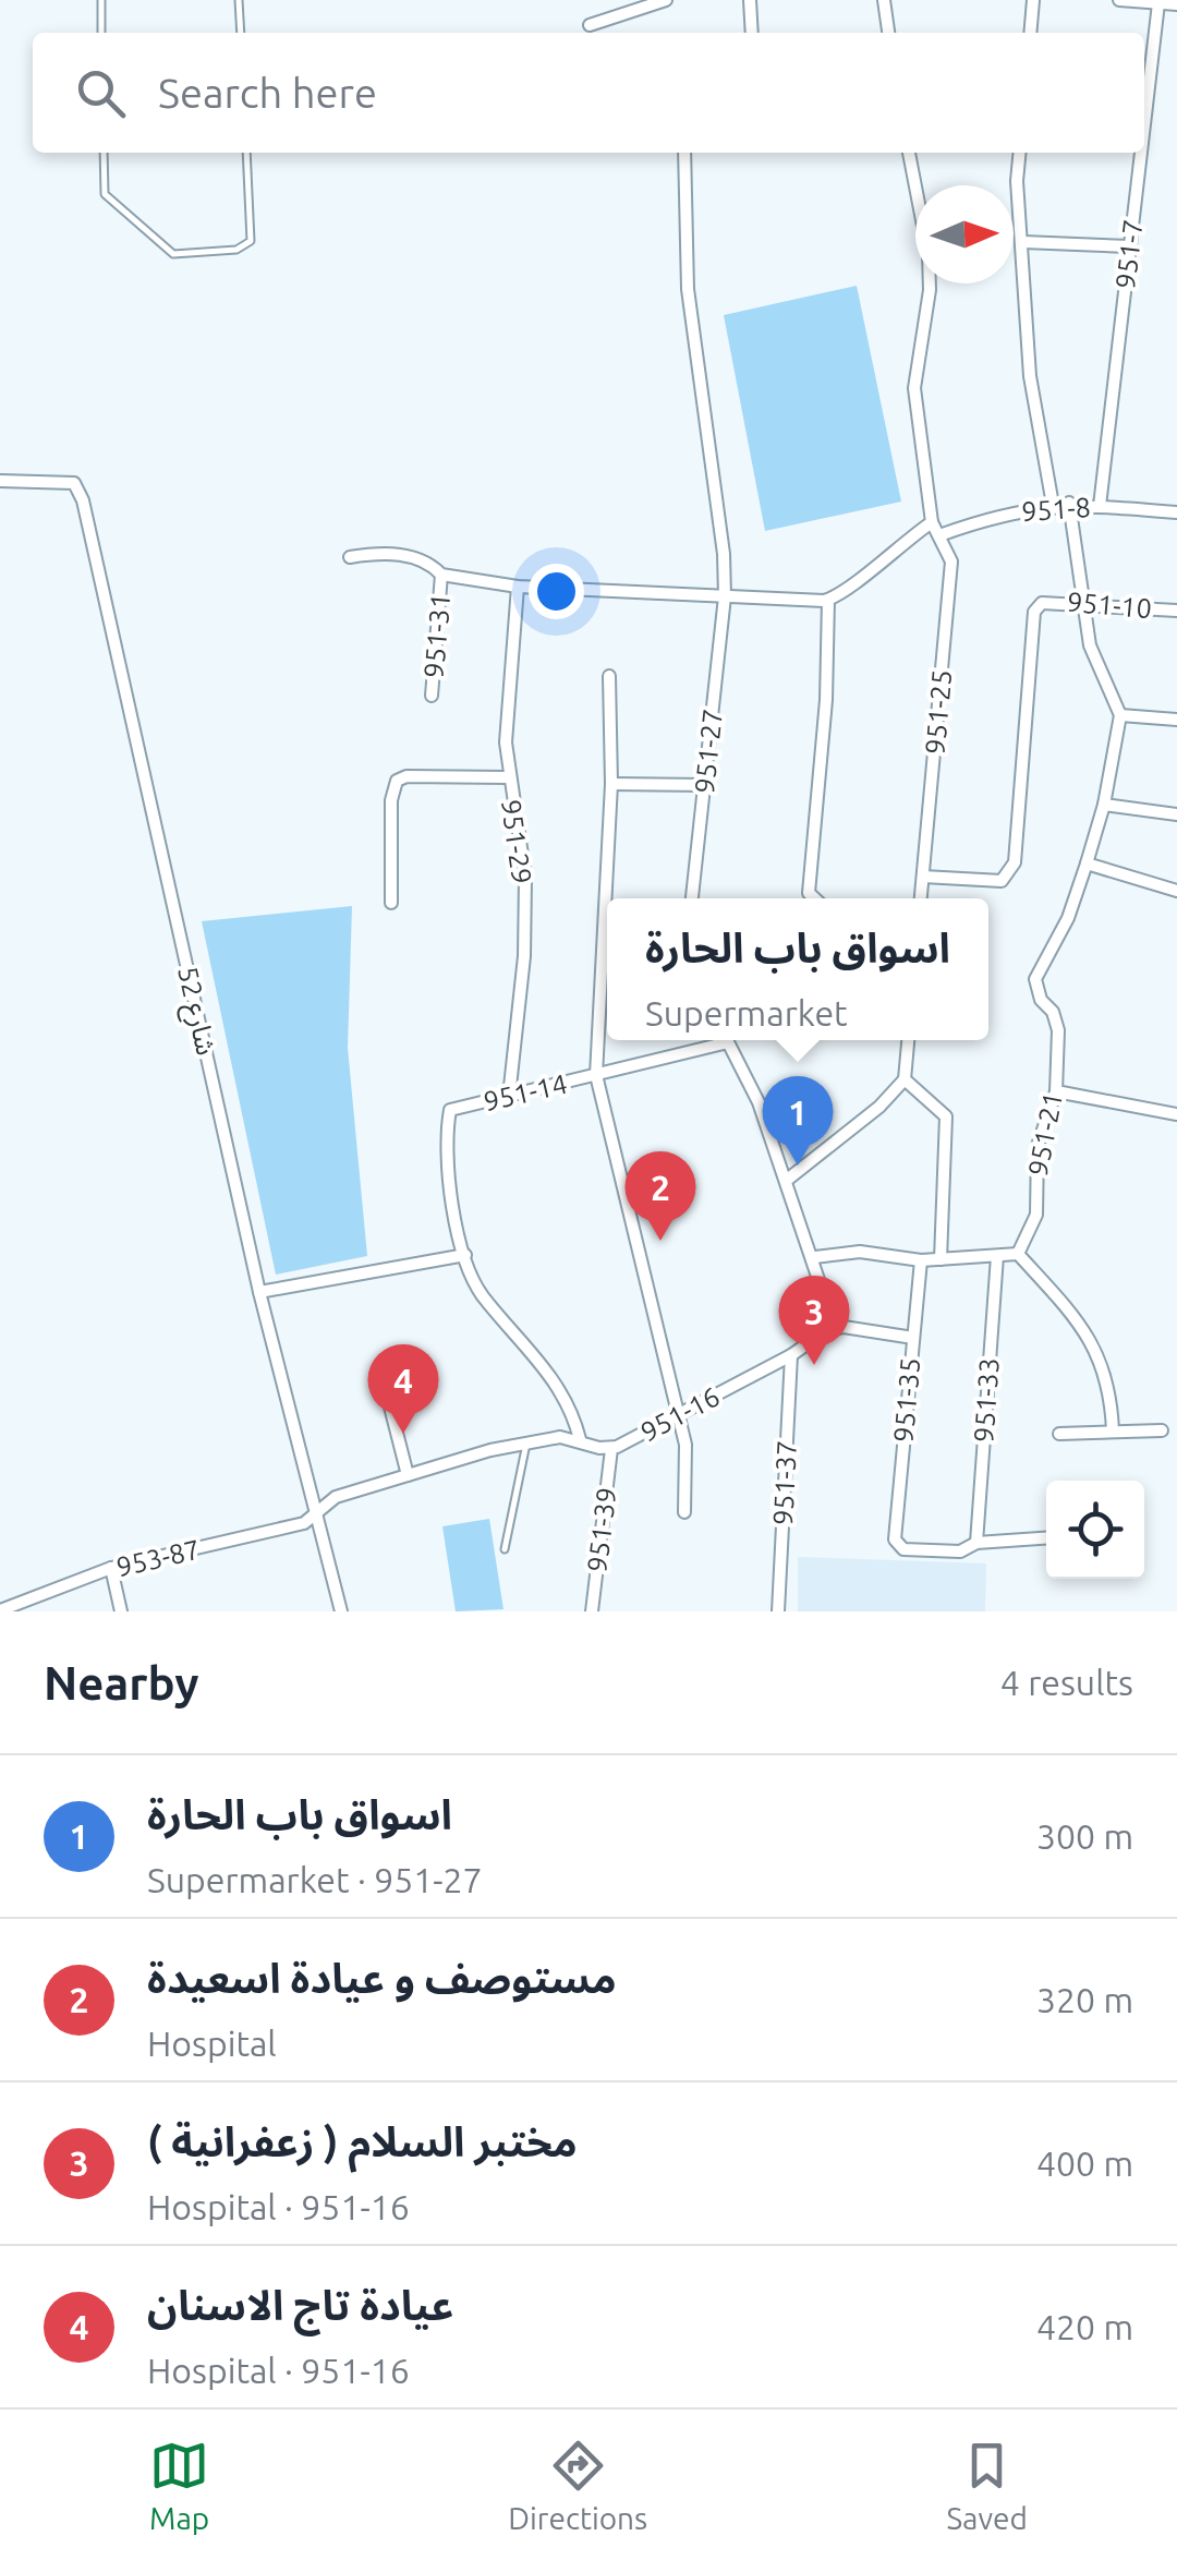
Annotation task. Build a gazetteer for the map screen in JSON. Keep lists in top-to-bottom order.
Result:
{
  "streets": {
    "street": [
      "951-7",
      "951-8",
      "951-10",
      "951-31",
      "951-25",
      "951-27",
      "951-29",
      "شارع 52",
      "951-14",
      "951-21",
      "951-35",
      "951-33",
      "951-16",
      "951-37",
      "951-39",
      "953-87"
    ]
  },
  "crossings": [
    ["951-7", "951-8"],
    ["951-8", "951-25"],
    ["951-10", "951-25"],
    ["951-29", "951-14"],
    ["شارع 52", "951-16"],
    ["شارع 52", "953-87"],
    ["951-35", "951-33"],
    ["951-16", "951-37"],
    ["951-16", "951-39"],
    ["951-16", "953-87"]
  ],
  "north": "right",
  "page": {
    "search": "Search here",
    "popup": ["اسواق باب الحارة", "Supermarket"],
    "pins": [
      "1",
      "2",
      "3",
      "4"
    ],
    "heading": ["Nearby", "4 results"],
    "list": [
      {
        "mark": "1",
        "name": "اسواق باب الحارة",
        "note": "Supermarket · 951-27",
        "value": "300 m"
      },
      {
        "mark": "2",
        "name": "مستوصف و عيادة اسعيدة",
        "note": "Hospital",
        "value": "320 m"
      },
      {
        "mark": "3",
        "name": "مختبر السلام ( زعفرانية )",
        "note": "Hospital · 951-16",
        "value": "400 m"
      },
      {
        "mark": "4",
        "name": "عيادة تاج الاسنان",
        "note": "Hospital · 951-16",
        "value": "420 m"
      }
    ],
    "nav": ["Map", "Directions", "Saved"]
  }
}
